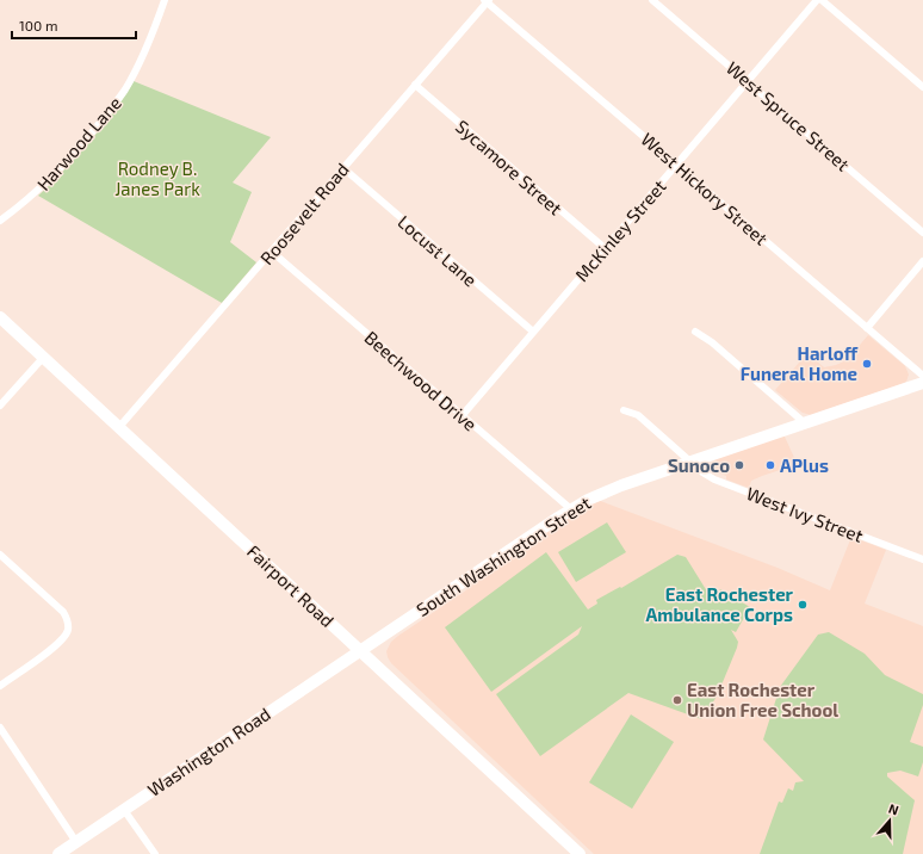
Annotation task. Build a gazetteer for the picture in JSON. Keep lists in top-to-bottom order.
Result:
{
  "streets": {
    "main road": ["South Washington Street", "Fairport Road", "Washington Road"],
    "street": [
      "West Spruce Street",
      "Harwood Lane",
      "Sycamore Street",
      "West Hickory Street",
      "Roosevelt Road",
      "McKinley Street",
      "Locust Lane",
      "Beechwood Drive",
      "West Ivy Street"
    ]
  },
  "crossings": [
    ["West Spruce Street", "McKinley Street"],
    ["Sycamore Street", "Roosevelt Road"],
    ["Sycamore Street", "McKinley Street"],
    ["West Hickory Street", "Roosevelt Road"],
    ["West Hickory Street", "McKinley Street"],
    ["Roosevelt Road", "Locust Lane"],
    ["Roosevelt Road", "Beechwood Drive"],
    ["Roosevelt Road", "Fairport Road"],
    ["McKinley Street", "Locust Lane"],
    ["McKinley Street", "Beechwood Drive"],
    ["Beechwood Drive", "South Washington Street"],
    ["West Ivy Street", "South Washington Street"],
    ["South Washington Street", "Fairport Road"],
    ["South Washington Street", "Washington Road"],
    ["Fairport Road", "Washington Road"]
  ],
  "parks": ["Rodney B. Janes Park"],
  "places": [
    "Harloff Funeral Home",
    "Sunoco",
    "APlus",
    "East Rochester Ambulance Corps",
    "East Rochester Union Free School"
  ],
  "scale_bar": "100 m",
  "north": "top"
}
